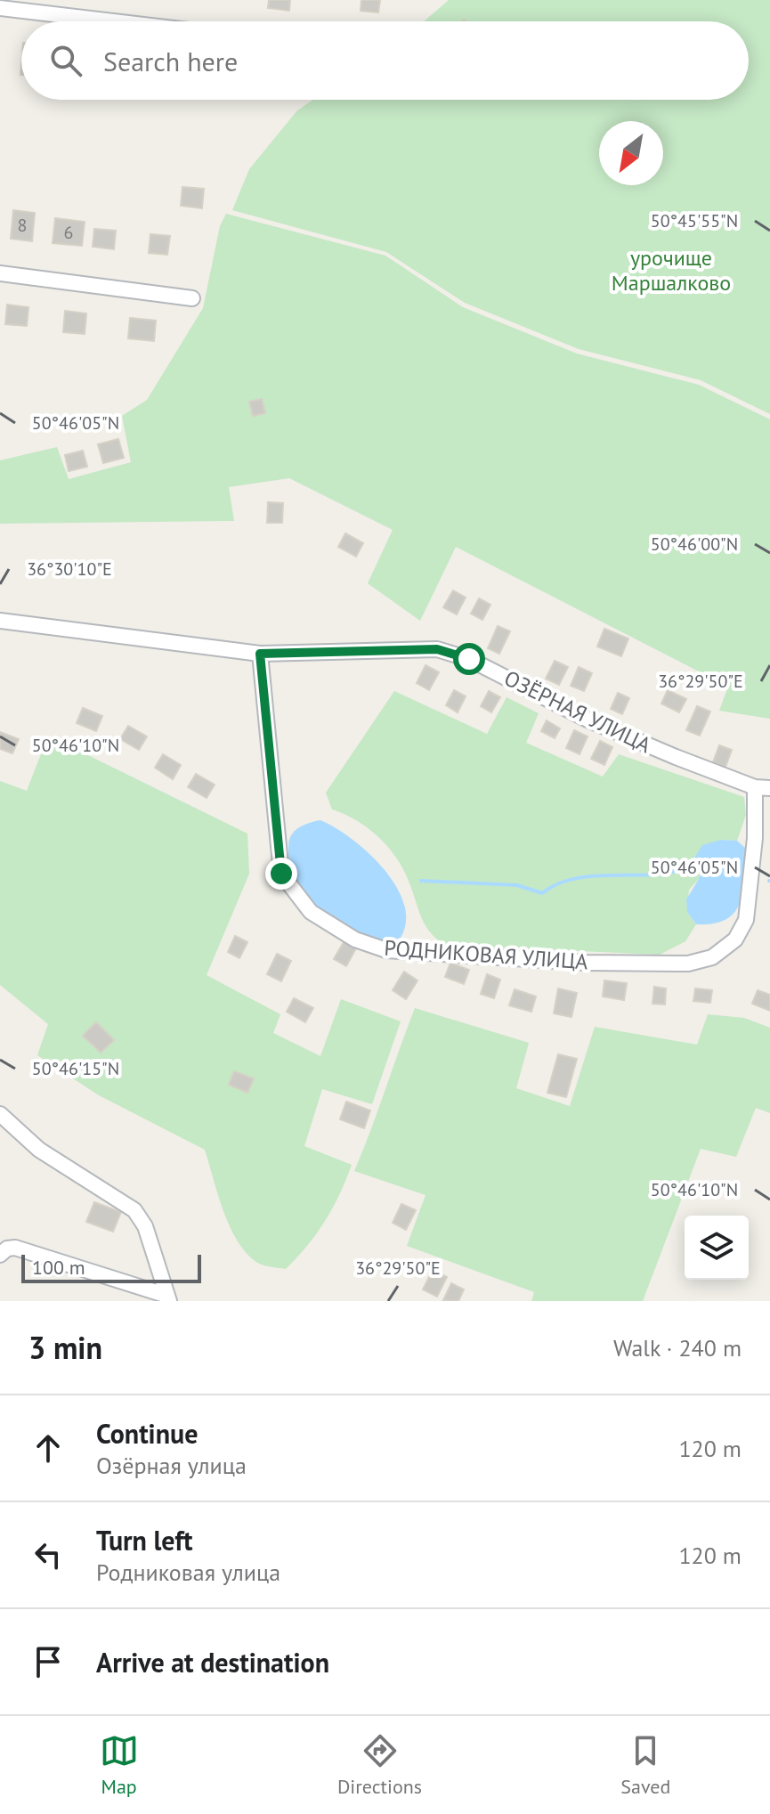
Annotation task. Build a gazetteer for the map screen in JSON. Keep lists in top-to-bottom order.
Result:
{
  "streets": {
    "street": ["ОЗЁРНАЯ УЛИЦА", "РОДНИКОВАЯ УЛИЦА"]
  },
  "crossings": [
    ["ОЗЁРНАЯ УЛИЦА", "РОДНИКОВАЯ УЛИЦА"]
  ],
  "parks": ["урочище Маршалково"],
  "house_numbers": ["8", "6"],
  "scale_bar": "100 m",
  "north": "bottom left",
  "page": {
    "search": "Search here",
    "scale": "100 m",
    "heading": ["3 min", "Walk · 240 m"],
    "list": [
      ["Continue", "Озёрная улица", "120 m"],
      ["Turn left", "Родниковая улица", "120 m"],
      "Arrive at destination"
    ],
    "nav": ["Map", "Directions", "Saved"]
  },
  "coordinates": [
    "50°45'55\"N",
    "50°46'05\"N",
    "50°46'00\"N",
    "36°30'10\"E",
    "36°29'50\"E",
    "50°46'10\"N",
    "50°46'15\"N"
  ]
}
